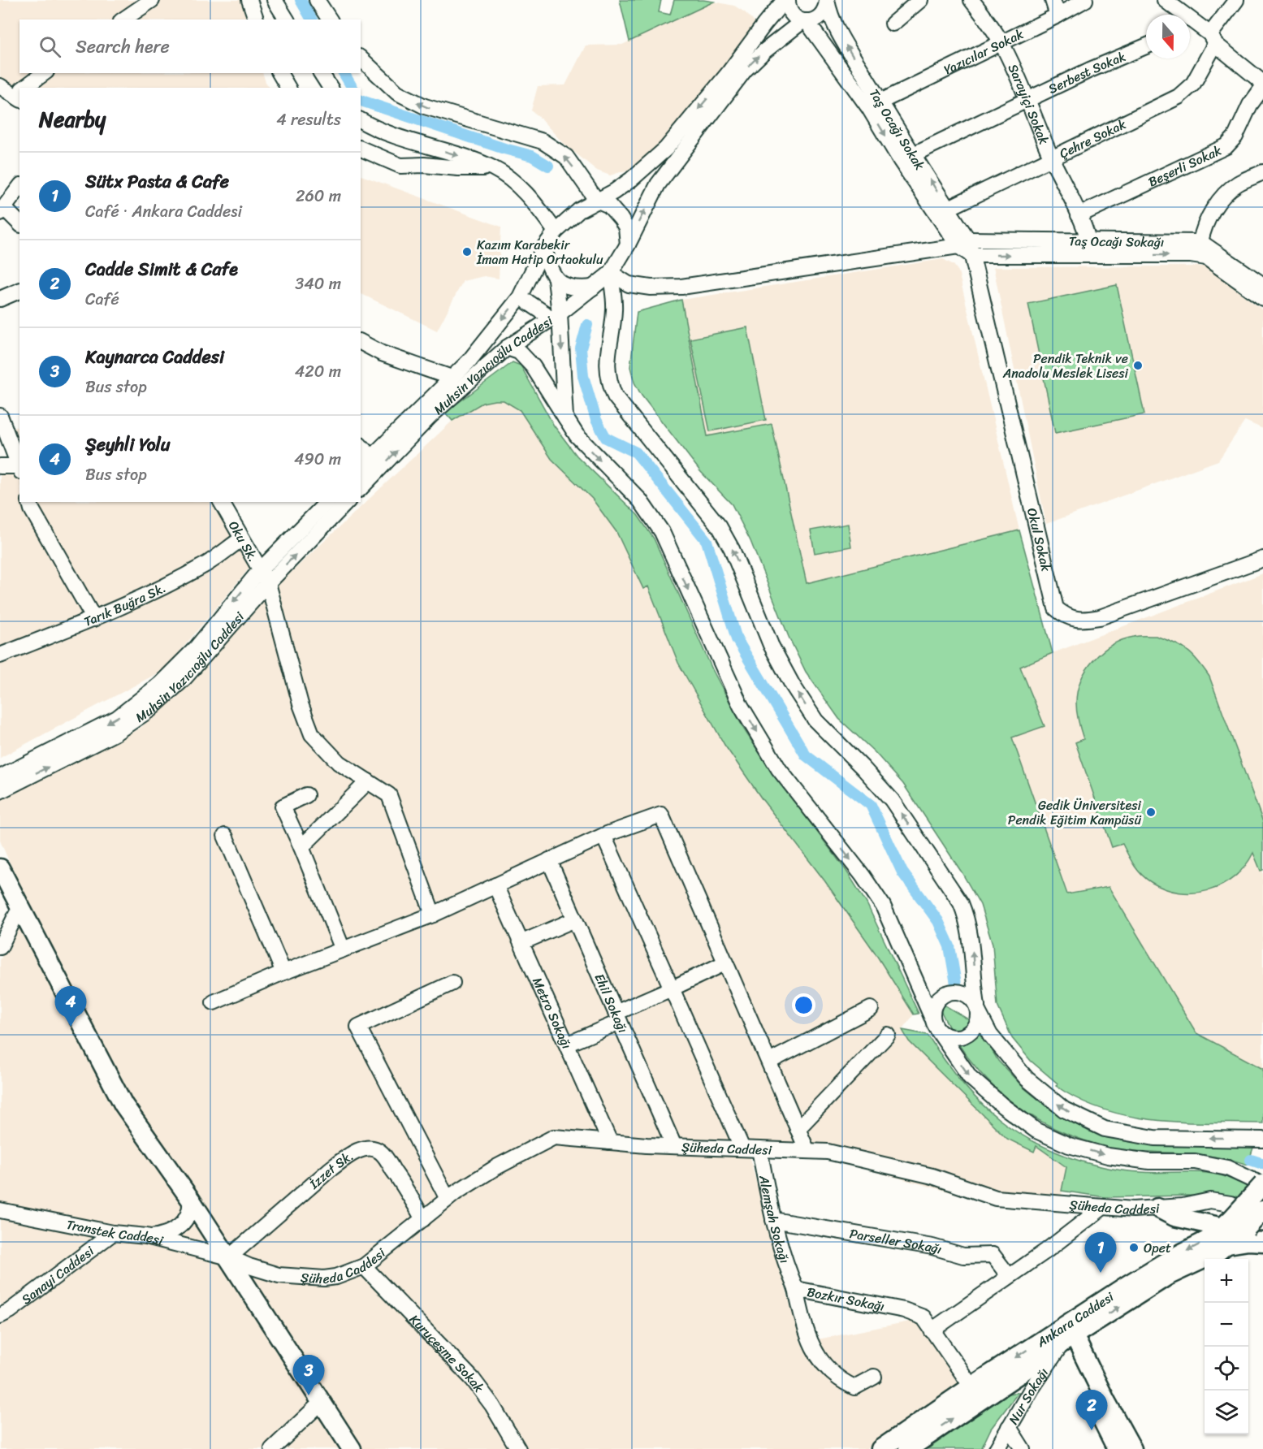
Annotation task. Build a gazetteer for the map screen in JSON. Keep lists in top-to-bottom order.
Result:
{
  "streets": {
    "main road": ["Ankara Caddesi"],
    "street": [
      "Yazıcılar Sokak",
      "Serbest Sokak",
      "Sarayiçi Sokak",
      "Taş Ocağı Sokak",
      "Çehre Sokak",
      "Beşerli Sokak",
      "Taş Ocağı Sokağı",
      "Muhsin Yazıcıoğlu Caddesi",
      "Okul Sokak",
      "Oku Sk.",
      "Tarık Buğra Sk.",
      "Ehil Sokağı",
      "Metro Sokağı",
      "Şüheda Caddesi",
      "İzzet Sk.",
      "Alemşah Sokağı",
      "Transtek Caddesi",
      "Parseller Sokağı",
      "Sanayi Caddesi",
      "Bozkır Sokağı",
      "Kuruçeşme Sokak",
      "Nur Sokağı"
    ]
  },
  "crossings": [
    ["Yazıcılar Sokak", "Sarayiçi Sokak"],
    ["Yazıcılar Sokak", "Taş Ocağı Sokak"],
    ["Serbest Sokak", "Sarayiçi Sokak"],
    ["Serbest Sokak", "Taş Ocağı Sokak"],
    ["Sarayiçi Sokak", "Çehre Sokak"],
    ["Sarayiçi Sokak", "Beşerli Sokak"],
    ["Sarayiçi Sokak", "Taş Ocağı Sokağı"],
    ["Taş Ocağı Sokak", "Çehre Sokak"],
    ["Taş Ocağı Sokak", "Taş Ocağı Sokağı"],
    ["Taş Ocağı Sokak", "Muhsin Yazıcıoğlu Caddesi"],
    ["Taş Ocağı Sokak", "Okul Sokak"],
    ["Taş Ocağı Sokağı", "Muhsin Yazıcıoğlu Caddesi"],
    ["Muhsin Yazıcıoğlu Caddesi", "Oku Sk."],
    ["Oku Sk.", "Tarık Buğra Sk."],
    ["Ehil Sokağı", "Şüheda Caddesi"],
    ["Metro Sokağı", "Şüheda Caddesi"],
    ["Şüheda Caddesi", "İzzet Sk."],
    ["Şüheda Caddesi", "Alemşah Sokağı"],
    ["Şüheda Caddesi", "Transtek Caddesi"],
    ["Şüheda Caddesi", "Kuruçeşme Sokak"],
    ["İzzet Sk.", "Transtek Caddesi"],
    ["Alemşah Sokağı", "Parseller Sokağı"],
    ["Alemşah Sokağı", "Bozkır Sokağı"],
    ["Transtek Caddesi", "Sanayi Caddesi"],
    ["Bozkır Sokağı", "Ankara Caddesi"],
    ["Ankara Caddesi", "Nur Sokağı"]
  ],
  "places": [
    "Kazım Karabekir İmam Hatip Ortaokulu",
    "Pendik Teknik ve Anadolu Meslek Lisesi",
    "Gedik Üniversitesi Pendik Eğitim Kampüsü",
    "Opet"
  ],
  "north": "bottom",
  "page": {
    "search": "Search here",
    "heading": ["Nearby", "4 results"],
    "list": [
      {
        "mark": "1",
        "name": "Sütx Pasta & Cafe",
        "note": "Café · Ankara Caddesi",
        "value": "260 m"
      },
      {
        "mark": "2",
        "name": "Cadde Simit & Cafe",
        "note": "Café",
        "value": "340 m"
      },
      {
        "mark": "3",
        "name": "Kaynarca Caddesi",
        "note": "Bus stop",
        "value": "420 m"
      },
      {
        "mark": "4",
        "name": "Şeyhli Yolu",
        "note": "Bus stop",
        "value": "490 m"
      }
    ],
    "pins": [
      "4",
      "1",
      "3",
      "2"
    ],
    "map_buttons": ["+", "−"]
  }
}
